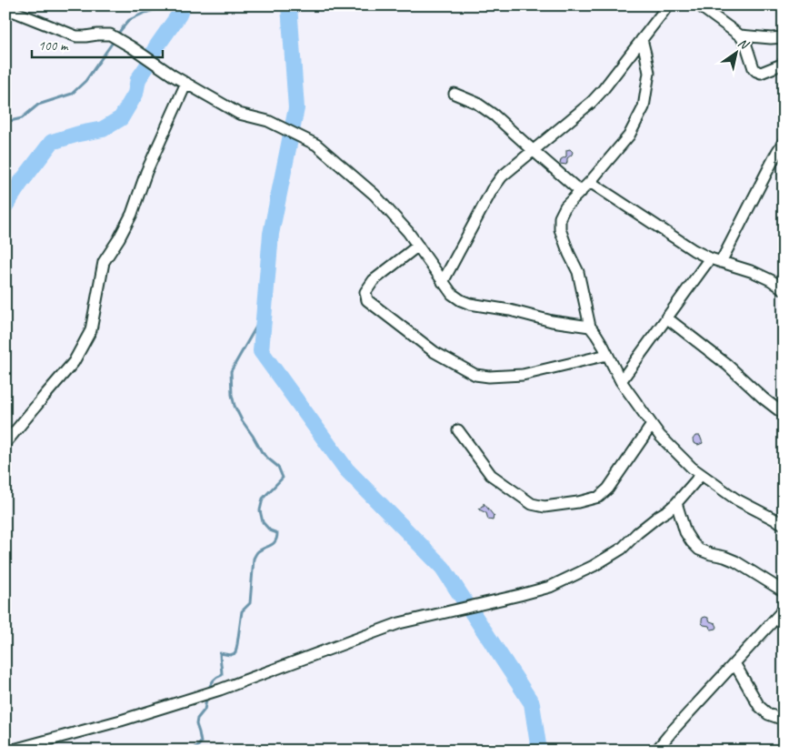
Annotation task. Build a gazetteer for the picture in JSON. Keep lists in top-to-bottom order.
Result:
{
  "scale_bar": "100 m",
  "north": "top right"
}
